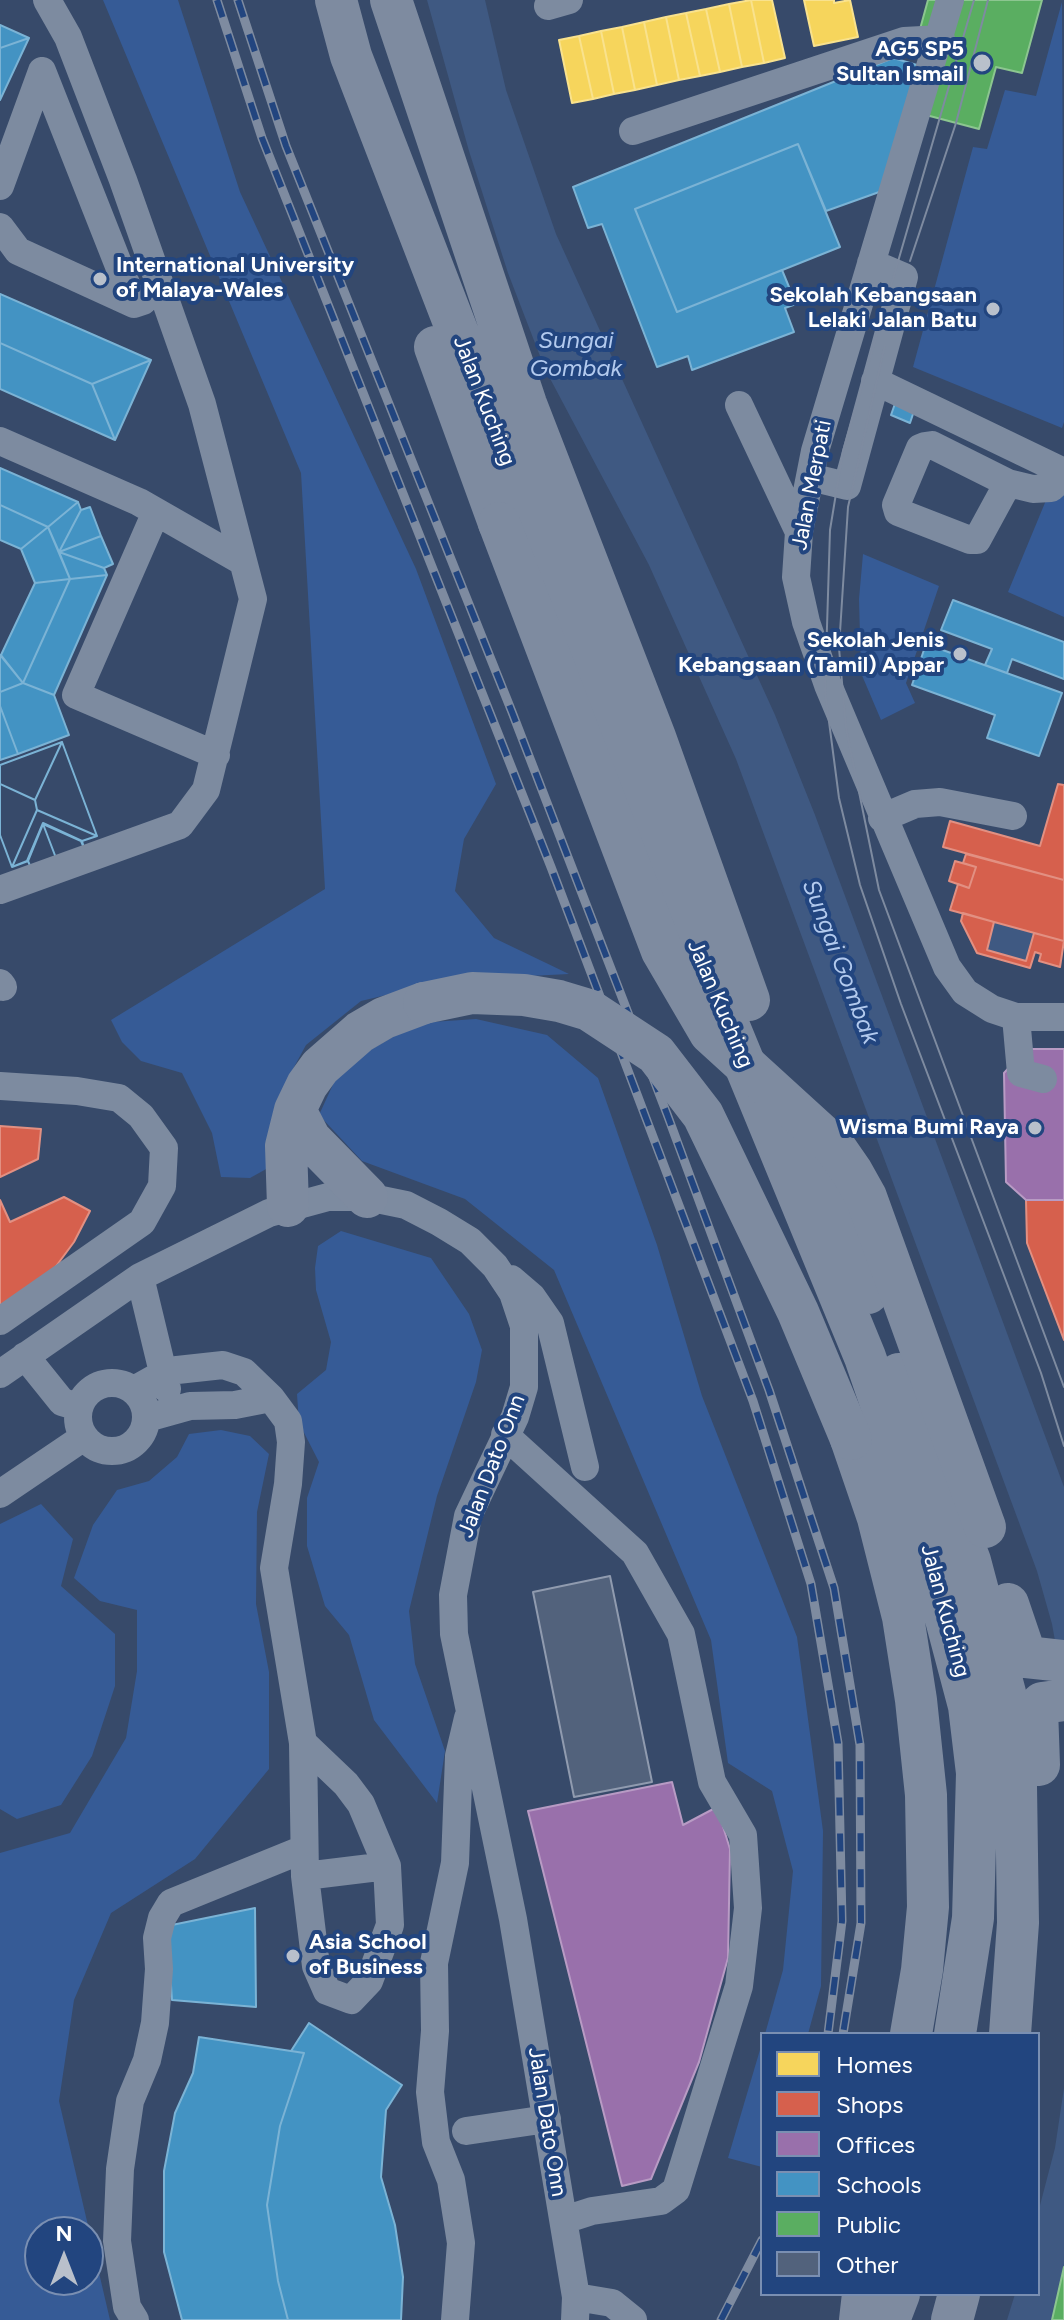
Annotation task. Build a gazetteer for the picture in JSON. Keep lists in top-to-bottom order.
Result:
{
  "streets": {
    "highway": ["Jalan Kuching"],
    "street": ["Jalan Merpati", "Jalan Dato Onn"]
  },
  "water": ["Sungai Gombak"],
  "places": [
    "AG5 SP5 Sultan Ismail",
    "International University of Malaya-Wales",
    "Sekolah Kebangsaan Lelaki Jalan Batu",
    "Sekolah Jenis Kebangsaan (Tamil) Appar",
    "Wisma Bumi Raya",
    "Asia School of Business"
  ],
  "legend": [
    "Homes",
    "Shops",
    "Offices",
    "Schools",
    "Public",
    "Other"
  ],
  "north": "top"
}
